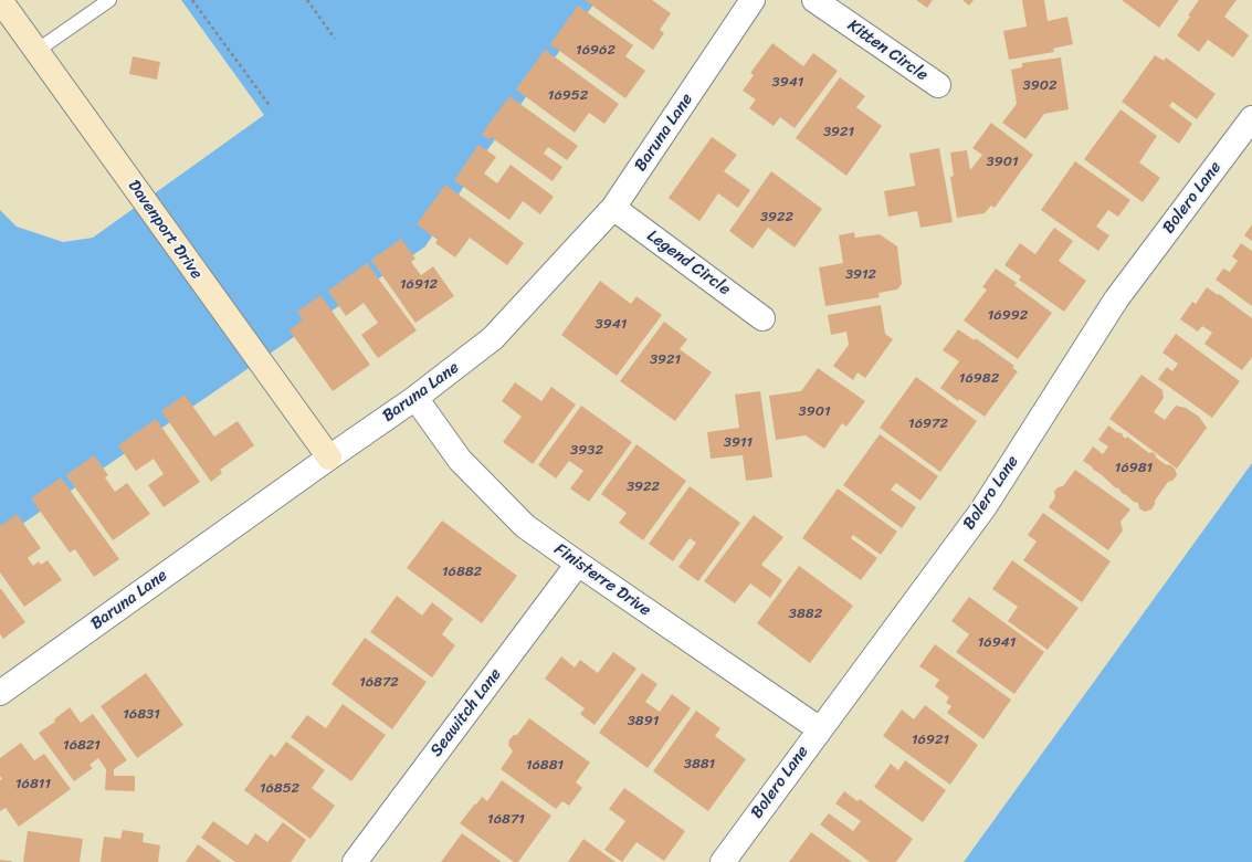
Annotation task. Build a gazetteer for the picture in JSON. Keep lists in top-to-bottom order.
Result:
{
  "streets": {
    "street": [
      "Kitten Circle",
      "Baruna Lane",
      "Bolero Lane",
      "Davenport Drive",
      "Legend Circle",
      "Finisterre Drive",
      "Seawitch Lane"
    ]
  },
  "crossings": [
    ["Baruna Lane", "Davenport Drive"],
    ["Baruna Lane", "Legend Circle"],
    ["Baruna Lane", "Finisterre Drive"],
    ["Bolero Lane", "Finisterre Drive"],
    ["Finisterre Drive", "Seawitch Lane"]
  ],
  "house_numbers": [
    "16962",
    "3941",
    "3902",
    "16952",
    "3921",
    "3901",
    "3922",
    "3912",
    "16912",
    "16992",
    "3941",
    "3921",
    "16982",
    "3901",
    "16972",
    "3911",
    "3932",
    "16981",
    "3922",
    "16882",
    "3882",
    "16941",
    "16872",
    "16831",
    "3891",
    "16921",
    "16821",
    "3881",
    "16881",
    "16811",
    "16852",
    "16871"
  ]
}
